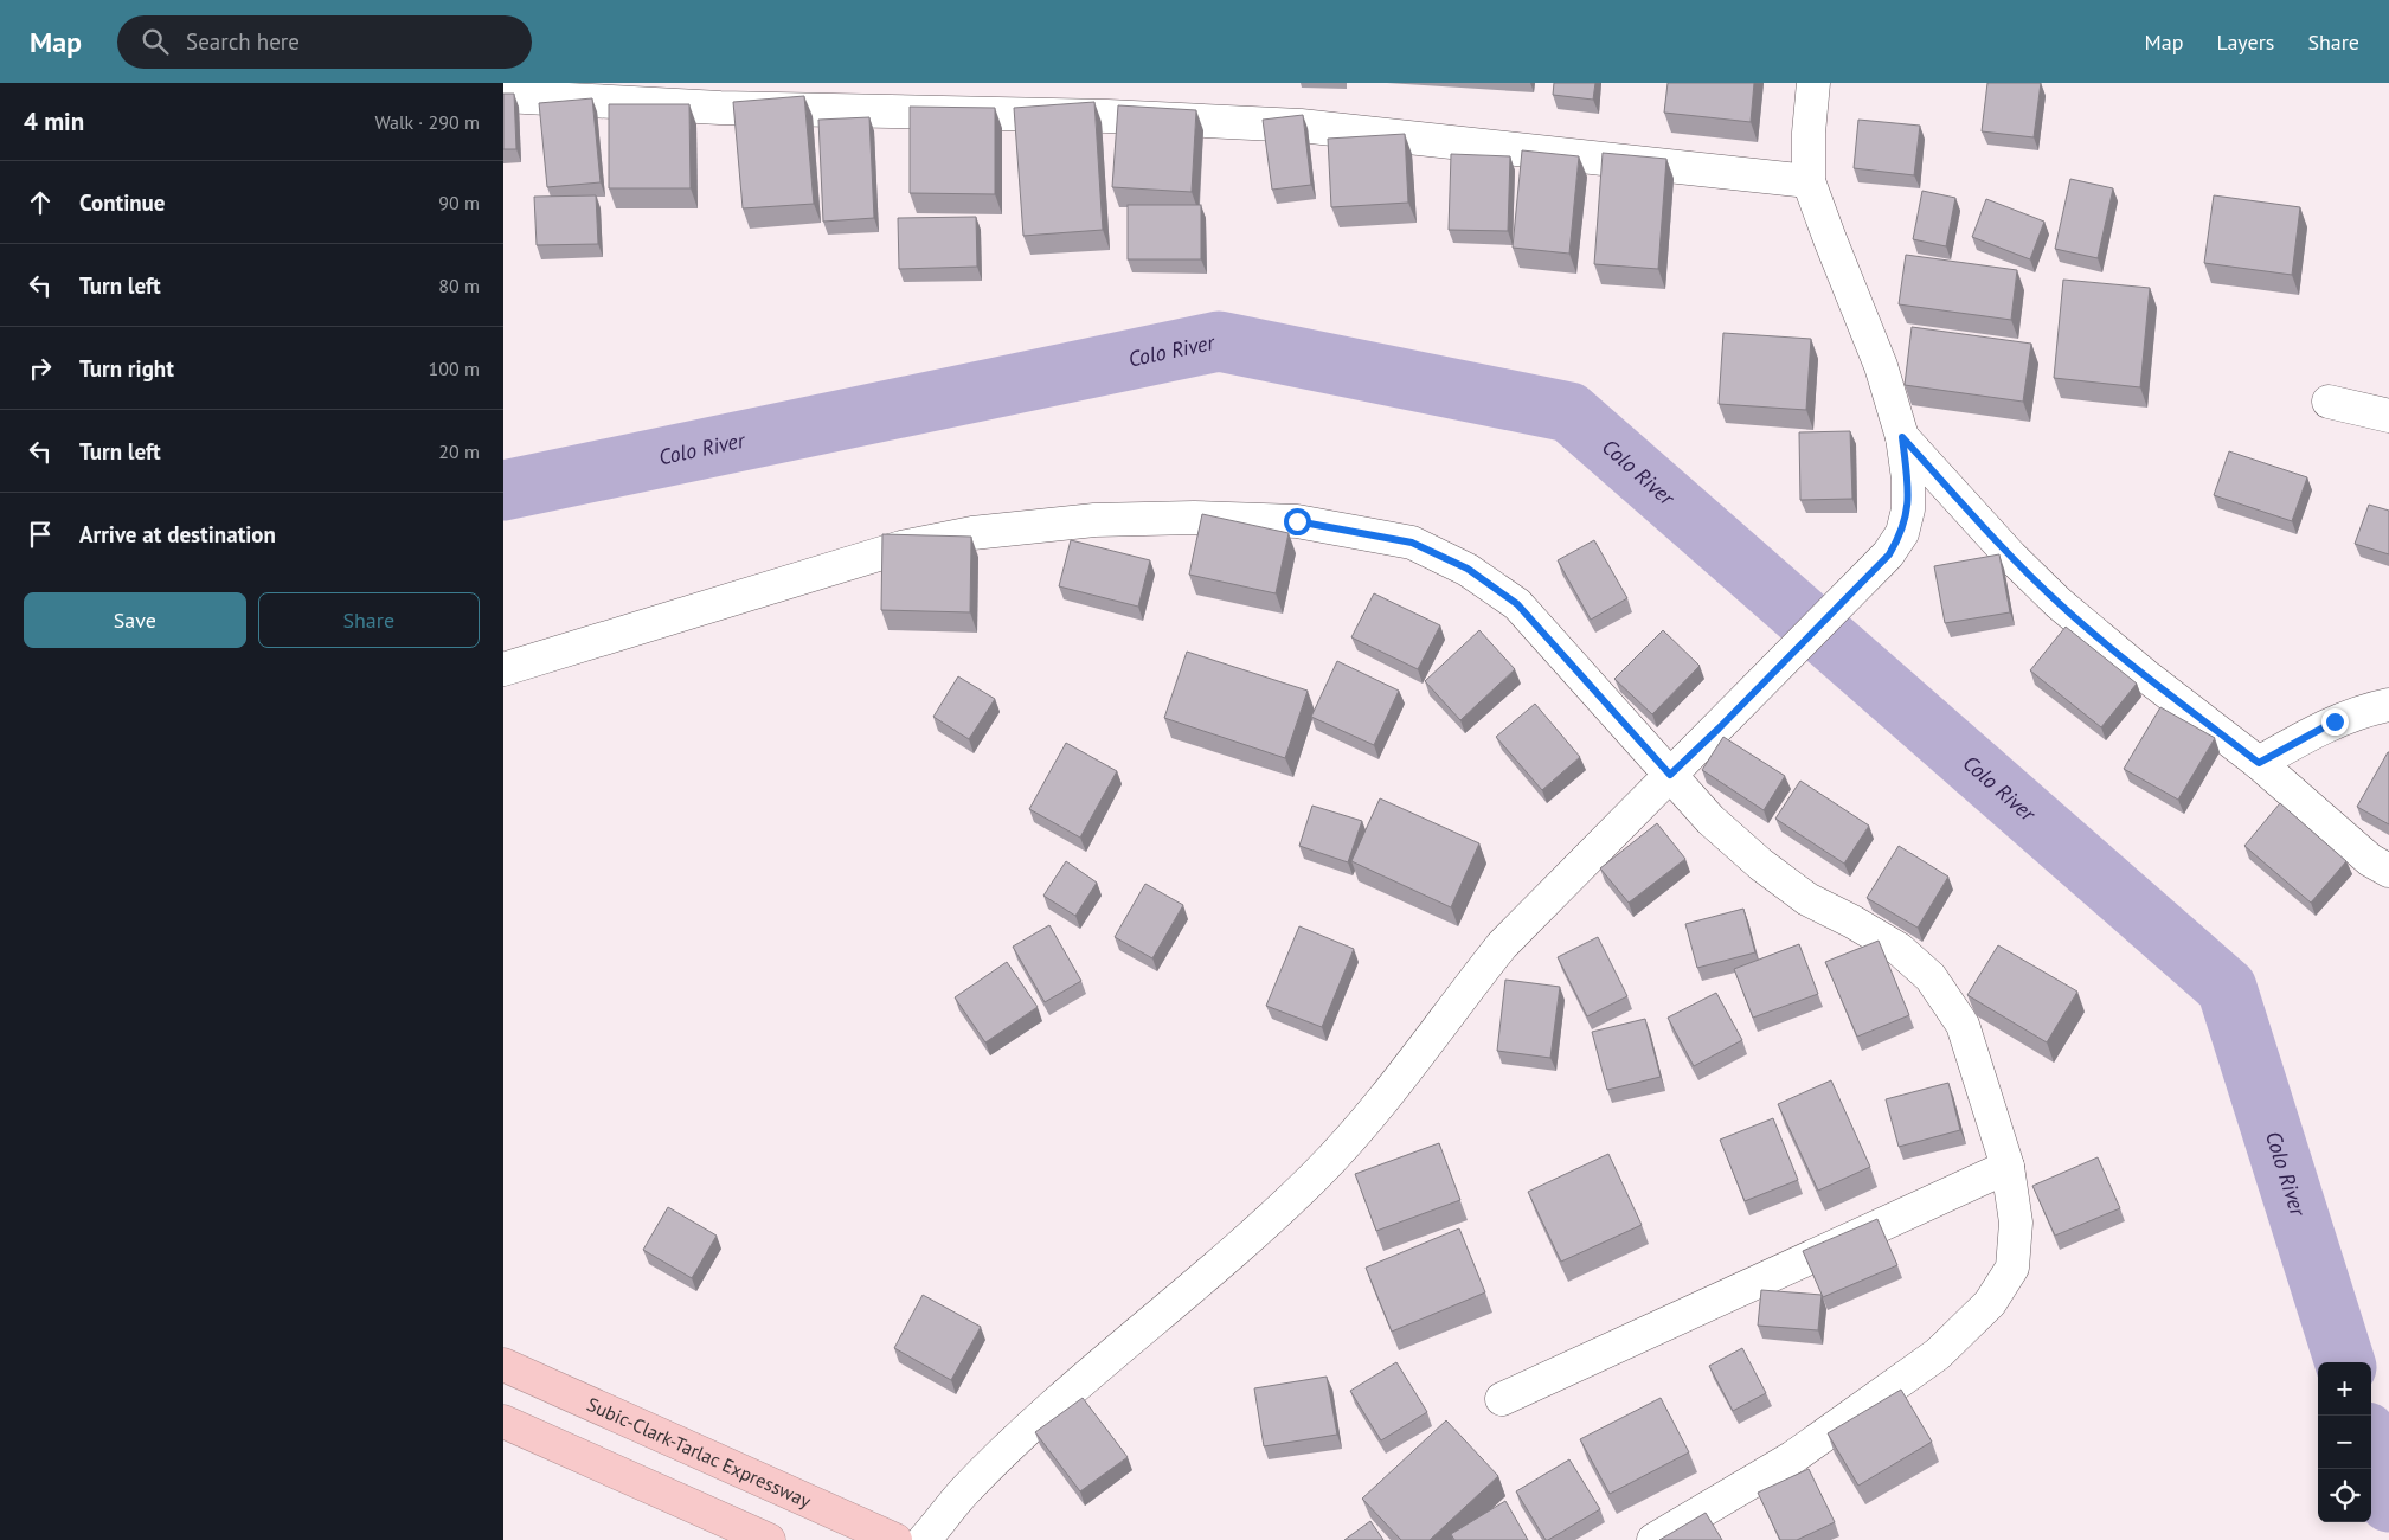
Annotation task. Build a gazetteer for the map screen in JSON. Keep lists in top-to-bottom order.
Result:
{
  "streets": {
    "highway": ["Subic-Clark-Tarlac Expressway"]
  },
  "water": ["Colo River"],
  "page": {
    "header": "Map",
    "search": "Search here",
    "nav": ["Map", "Layers", "Share"],
    "heading": ["4 min", "Walk · 290 m"],
    "list": [
      ["Continue", "90 m"],
      ["Turn left", "80 m"],
      ["Turn right", "100 m"],
      ["Turn left", "20 m"],
      "Arrive at destination"
    ],
    "buttons": ["Save", "Share"],
    "map_buttons": ["+", "−"]
  }
}
